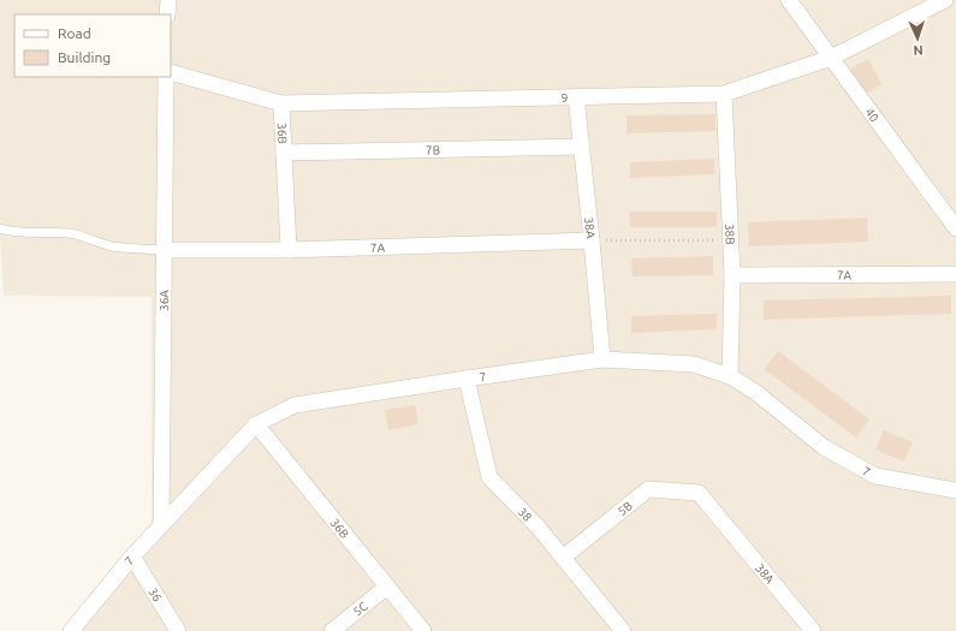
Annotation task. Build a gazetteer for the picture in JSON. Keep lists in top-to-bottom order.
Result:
{
  "streets": {
    "street": [
      "9",
      "40",
      "36B",
      "7B",
      "38A",
      "38B",
      "7A",
      "36A",
      "7",
      "5B",
      "38",
      "36",
      "5C"
    ]
  },
  "crossings": [
    ["9", "40"],
    ["9", "36B"],
    ["9", "38A"],
    ["9", "38B"],
    ["36B", "7B"],
    ["36B", "7A"],
    ["36B", "7"],
    ["36B", "5C"],
    ["7B", "38A"],
    ["38A", "7A"],
    ["38A", "7"],
    ["38A", "5B"],
    ["38B", "7A"],
    ["38B", "7"],
    ["7A", "36A"],
    ["36A", "7"],
    ["7", "38"],
    ["7", "36"],
    ["5B", "38"]
  ],
  "legend": ["Road", "Building"],
  "north": "bottom"
}
